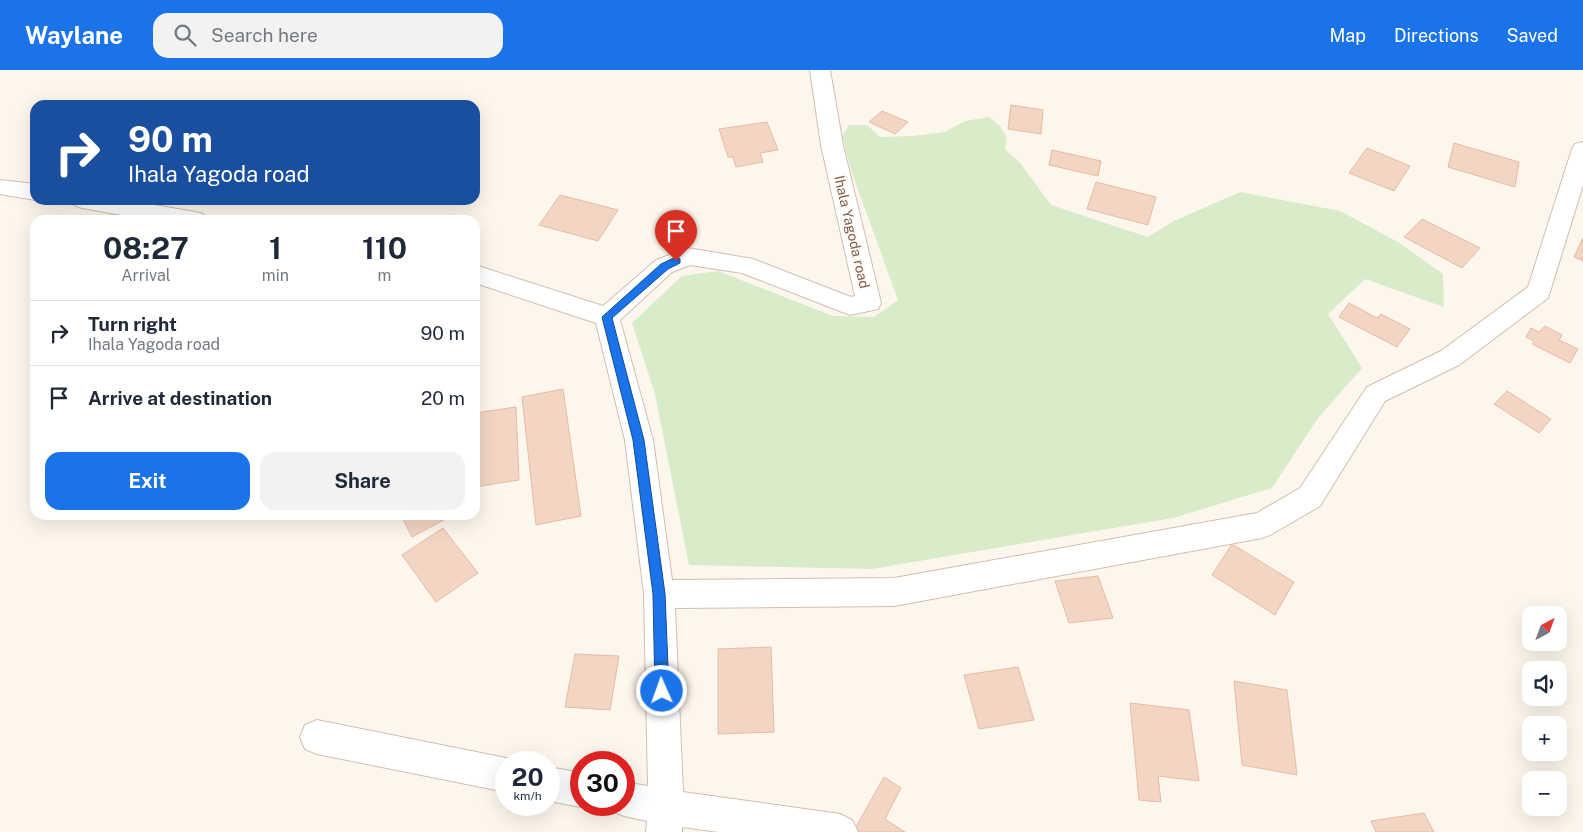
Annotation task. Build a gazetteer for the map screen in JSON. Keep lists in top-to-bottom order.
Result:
{
  "streets": {
    "street": ["Ihala Yagoda road"]
  },
  "north": "top right",
  "page": {
    "header": "Waylane",
    "search": "Search here",
    "nav": ["Map", "Directions", "Saved"],
    "turn": ["90 m", "Ihala Yagoda road"],
    "eta": [
      "08:27",
      "Arrival",
      "1",
      "min",
      "110",
      "m"
    ],
    "list": [
      {
        "name": "Turn right",
        "note": "Ihala Yagoda road",
        "value": "90 m"
      },
      {
        "name": "Arrive at destination",
        "value": "20 m"
      }
    ],
    "buttons": ["Exit", "Share"],
    "map_buttons": ["+", "−"],
    "speed": "20 km/h",
    "limit": "30"
  }
}
